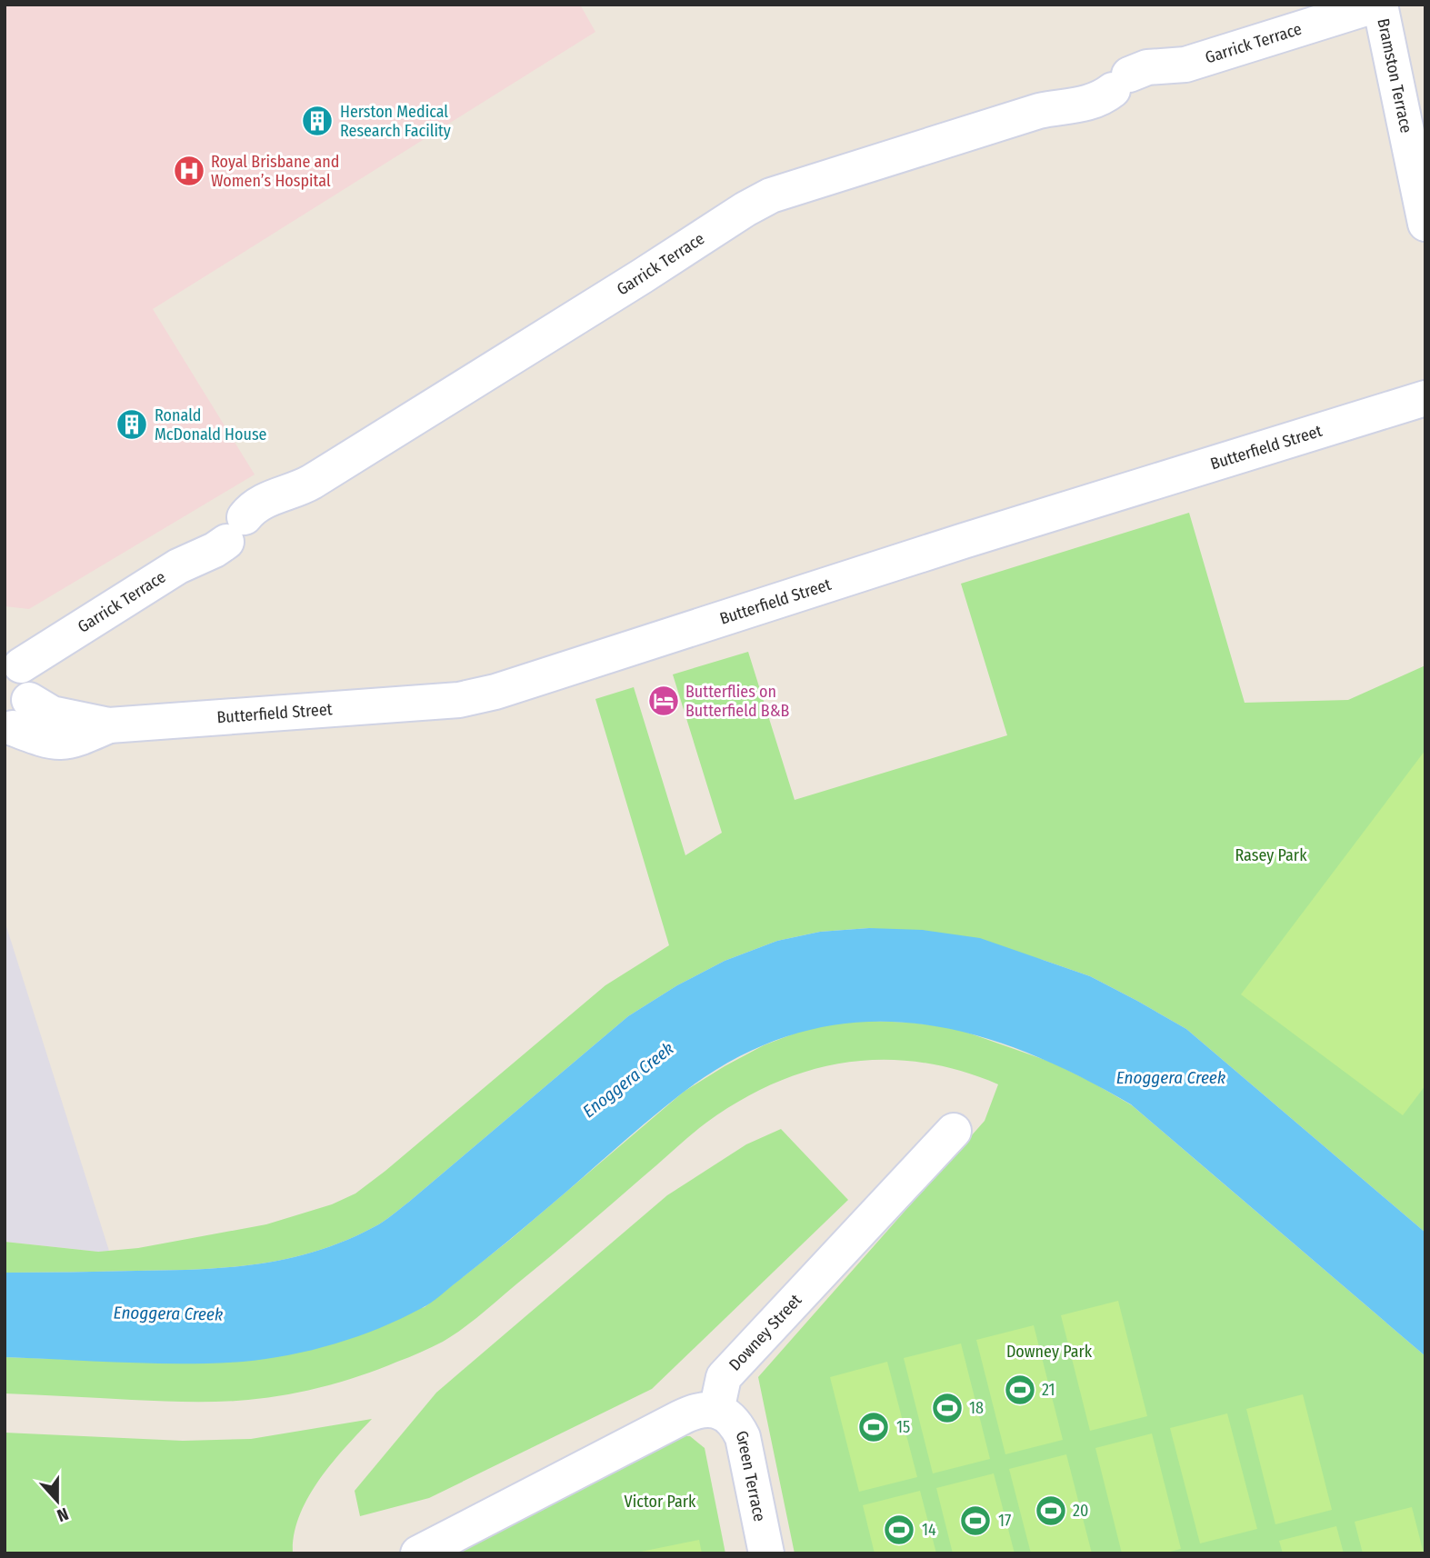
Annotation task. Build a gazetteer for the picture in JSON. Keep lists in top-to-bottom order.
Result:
{
  "streets": {
    "street": [
      "Garrick Terrace",
      "Bramston Terrace",
      "Butterfield Street",
      "Downey Street",
      "Green Terrace"
    ]
  },
  "crossings": [
    ["Garrick Terrace", "Bramston Terrace"],
    ["Downey Street", "Green Terrace"]
  ],
  "water": ["Enoggera Creek"],
  "parks": ["Rasey Park", "Downey Park", "Victor Park"],
  "places": {
    "building": ["Herston Medical Research Facility", "Ronald McDonald House"],
    "hospital": ["Royal Brisbane and Women’s Hospital"],
    "hotel": ["Butterflies on Butterfield B&B"],
    "sports": [
      "21",
      "18",
      "15",
      "20",
      "17",
      "14"
    ]
  },
  "north": "bottom"
}
